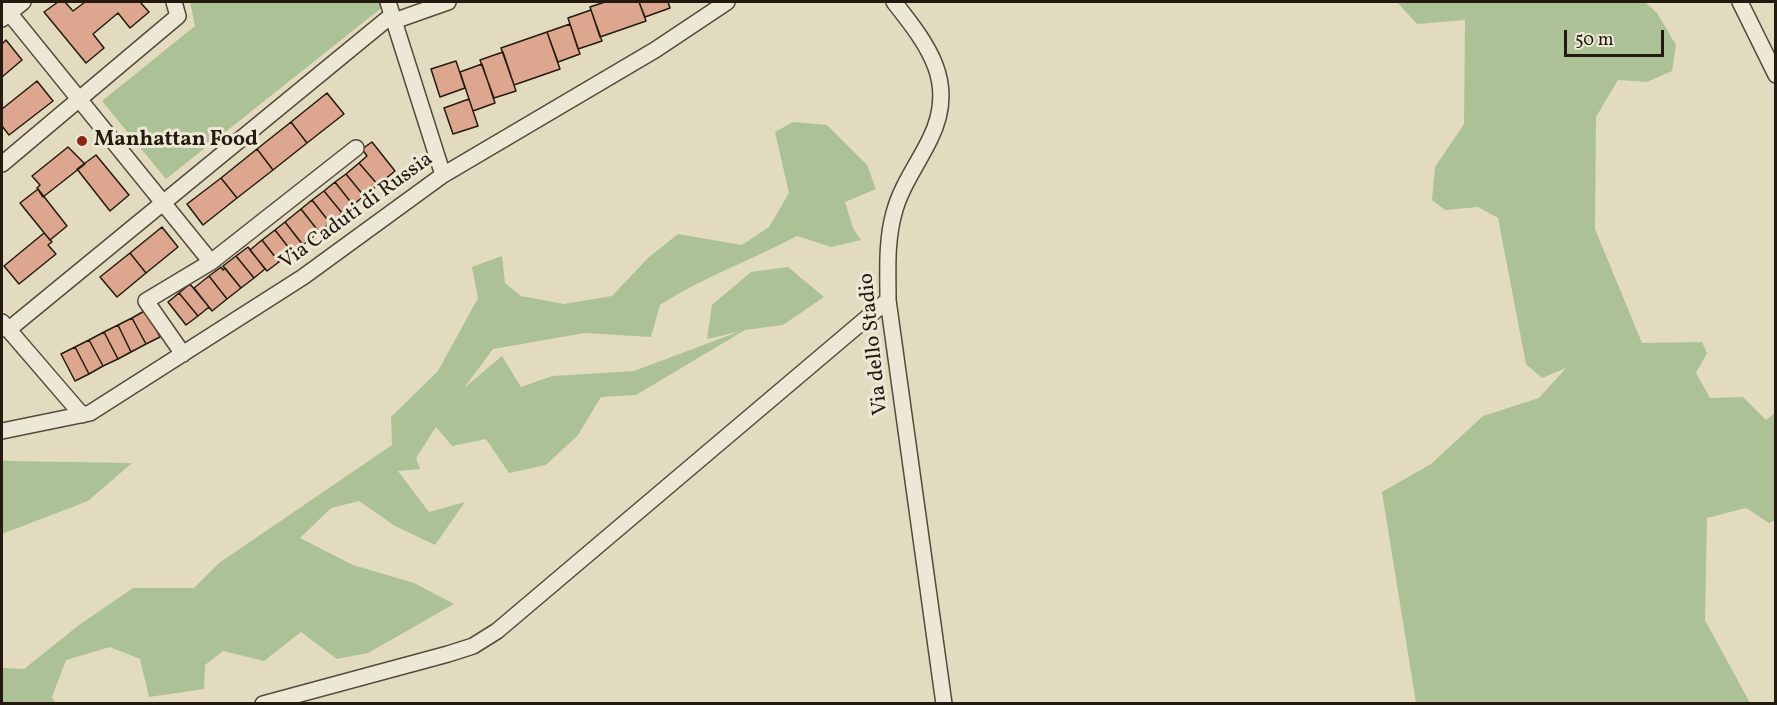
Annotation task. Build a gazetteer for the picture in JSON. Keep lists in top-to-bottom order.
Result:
{
  "streets": {
    "street": ["Via Caduti di Russia", "Via dello Stadio"]
  },
  "places": ["Manhattan Food"],
  "scale_bar": "50 m"
}
